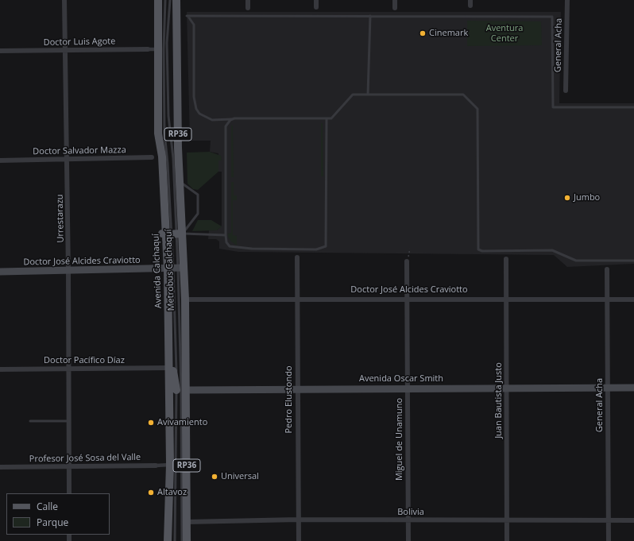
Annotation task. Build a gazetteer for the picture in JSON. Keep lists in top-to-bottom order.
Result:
{
  "streets": {
    "main road": [
      "RP36",
      "Doctor José Alcides Craviotto",
      "Avenida Calchaquí",
      "Avenida Oscar Smith"
    ],
    "street": [
      "Doctor Luis Agote",
      "General Acha",
      "Doctor Salvador Mazza",
      "Urrestarazu",
      "Doctor Pacífico Díaz",
      "Pedro Elustondo",
      "Juan Bautista Justo",
      "Miguel de Unamuno",
      "Profesor José Sosa del Valle",
      "Bolivia"
    ],
    "lane": ["Metrobus Calchaquí"]
  },
  "crossings": [
    ["Doctor Luis Agote", "RP36"],
    ["Doctor Luis Agote", "Urrestarazu"],
    ["General Acha", "Doctor José Alcides Craviotto"],
    ["General Acha", "Avenida Oscar Smith"],
    ["General Acha", "Bolivia"],
    ["RP36", "Metrobus Calchaquí"],
    ["RP36", "Avenida Calchaquí"],
    ["Doctor Salvador Mazza", "Urrestarazu"],
    ["Urrestarazu", "Doctor José Alcides Craviotto"],
    ["Urrestarazu", "Doctor Pacífico Díaz"],
    ["Urrestarazu", "Profesor José Sosa del Valle"],
    ["Doctor José Alcides Craviotto", "Metrobus Calchaquí"],
    ["Doctor José Alcides Craviotto", "Avenida Calchaquí"],
    ["Doctor José Alcides Craviotto", "Pedro Elustondo"],
    ["Doctor José Alcides Craviotto", "Juan Bautista Justo"],
    ["Doctor José Alcides Craviotto", "Miguel de Unamuno"],
    ["Metrobus Calchaquí", "Avenida Calchaquí"],
    ["Metrobus Calchaquí", "Avenida Oscar Smith"],
    ["Avenida Calchaquí", "Doctor Pacífico Díaz"],
    ["Avenida Calchaquí", "Avenida Oscar Smith"],
    ["Avenida Calchaquí", "Profesor José Sosa del Valle"],
    ["Avenida Calchaquí", "Bolivia"],
    ["Avenida Oscar Smith", "Pedro Elustondo"],
    ["Avenida Oscar Smith", "Juan Bautista Justo"],
    ["Avenida Oscar Smith", "Miguel de Unamuno"],
    ["Pedro Elustondo", "Bolivia"],
    ["Juan Bautista Justo", "Bolivia"],
    ["Miguel de Unamuno", "Bolivia"]
  ],
  "parks": ["Aventura Center"],
  "places": [
    "Cinemark",
    "Jumbo",
    "Avivamiento",
    "Universal",
    "Altavoz"
  ],
  "legend": ["Calle", "Parque"]
}
